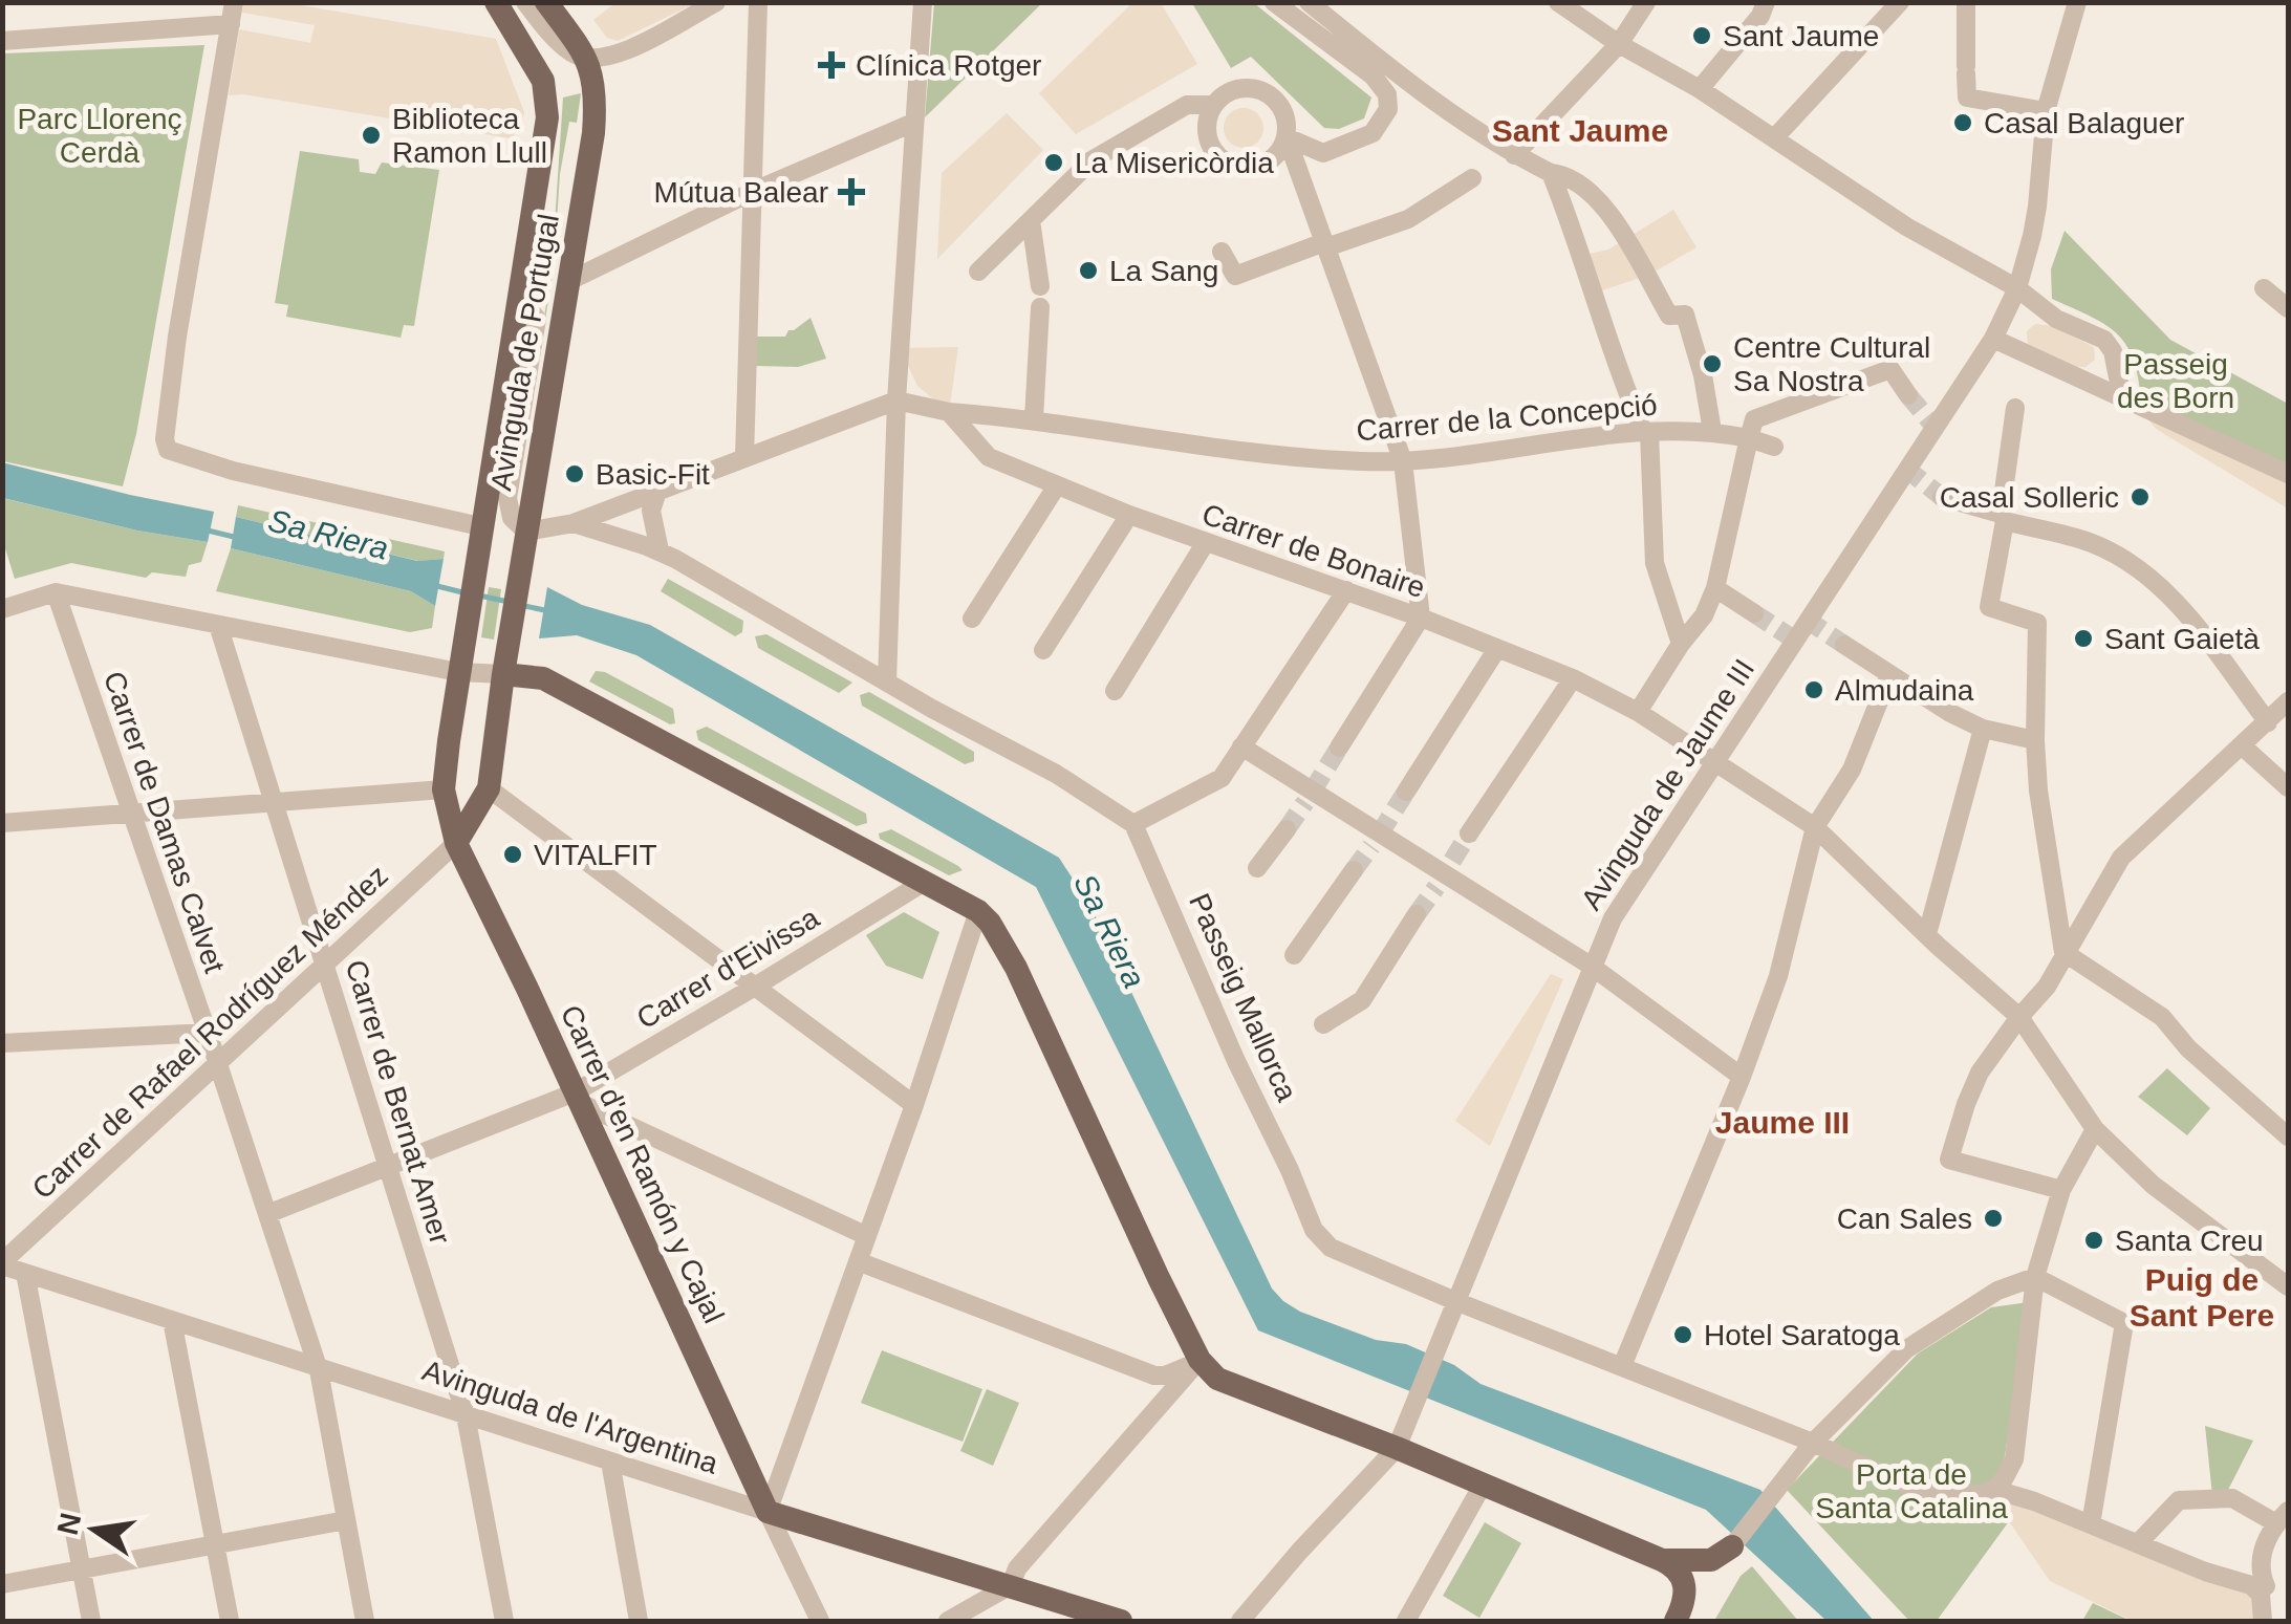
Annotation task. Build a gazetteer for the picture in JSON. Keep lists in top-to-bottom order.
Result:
{
  "streets": {
    "main road": ["Avinguda de Portugal", "Carrer d'en Ramón y Cajal", "Avinguda de l'Argentina"],
    "street": [
      "Carrer de la Concepció",
      "Carrer de Bonaire",
      "Avinguda de Jaume III",
      "Carrer de Damas Calvet",
      "Carrer d'Eivissa",
      "Passeig Mallorca",
      "Carrer de Rafael Rodríguez Méndez",
      "Carrer de Bernat Amer"
    ]
  },
  "crossings": [
    ["Avinguda de Portugal", "Carrer d'en Ramón y Cajal"],
    ["Carrer de la Concepció", "Carrer de Bonaire"],
    ["Carrer de Bonaire", "Avinguda de Jaume III"],
    ["Avinguda de Jaume III", "Passeig Mallorca"],
    ["Carrer de Damas Calvet", "Carrer d'Eivissa"],
    ["Carrer de Damas Calvet", "Carrer de Rafael Rodríguez Méndez"],
    ["Carrer de Damas Calvet", "Avinguda de l'Argentina"],
    ["Carrer d'Eivissa", "Carrer de Bernat Amer"],
    ["Carrer d'Eivissa", "Carrer d'en Ramón y Cajal"],
    ["Carrer de Rafael Rodríguez Méndez", "Carrer de Bernat Amer"],
    ["Carrer de Rafael Rodríguez Méndez", "Carrer d'en Ramón y Cajal"],
    ["Carrer de Rafael Rodríguez Méndez", "Avinguda de l'Argentina"],
    ["Carrer de Bernat Amer", "Avinguda de l'Argentina"],
    ["Carrer d'en Ramón y Cajal", "Avinguda de l'Argentina"]
  ],
  "districts": ["Sant Jaume", "Jaume III", "Puig de Sant Pere"],
  "water": ["Sa Riera"],
  "parks": ["Parc Llorenç Cerdà", "Passeig des Born", "Porta de Santa Catalina"],
  "places": {
    "other": [
      "Sant Jaume",
      "Casal Balaguer",
      "Biblioteca Ramon Llull",
      "La Misericòrdia",
      "La Sang",
      "Centre Cultural Sa Nostra",
      "Basic-Fit",
      "Casal Solleric",
      "Sant Gaietà",
      "Almudaina",
      "VITALFIT",
      "Can Sales",
      "Santa Creu",
      "Hotel Saratoga"
    ],
    "health": ["Clínica Rotger", "Mútua Balear"]
  },
  "north": "left"
}
